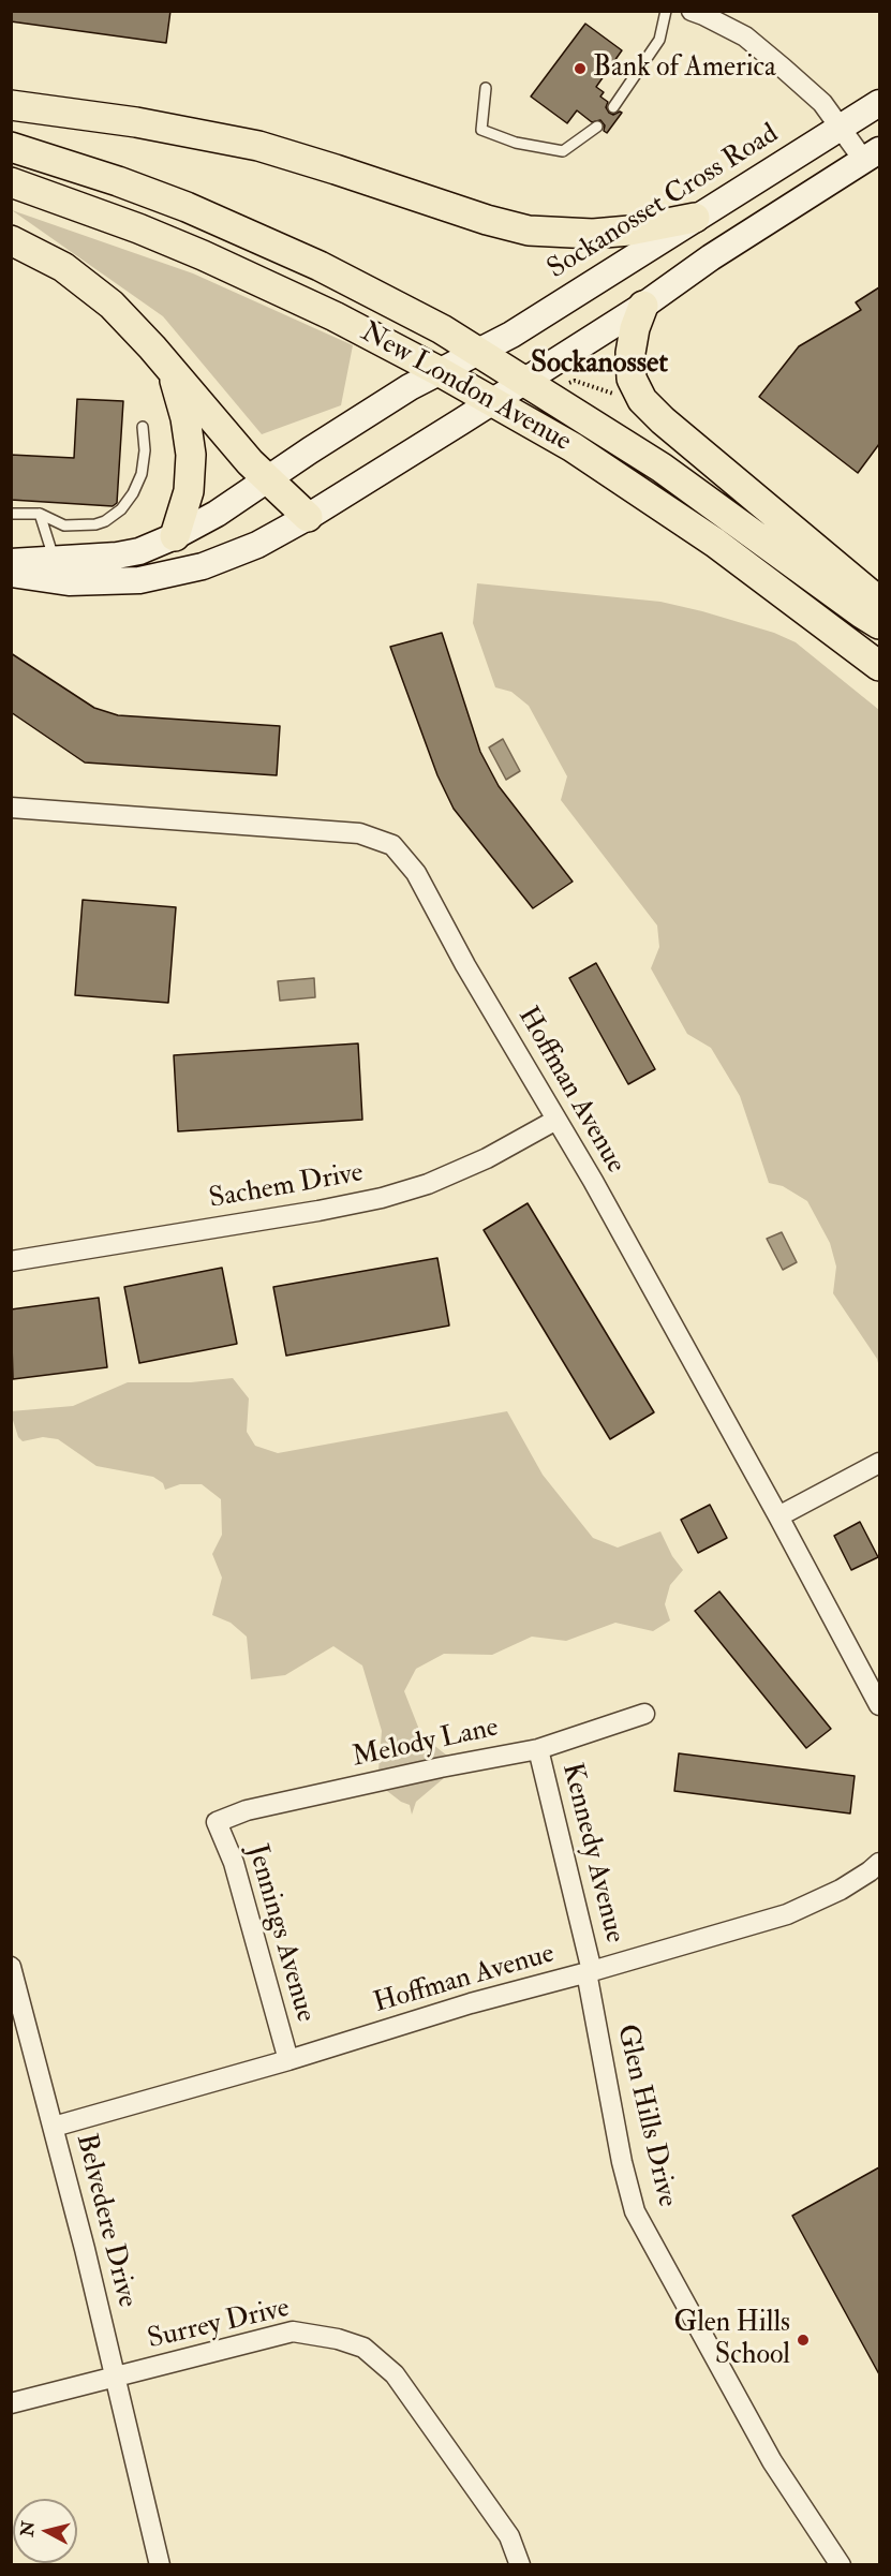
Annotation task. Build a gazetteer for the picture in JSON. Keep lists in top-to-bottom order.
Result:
{
  "streets": {
    "main road": ["New London Avenue"],
    "street": [
      "Sockanosset Cross Road",
      "Hoffman Avenue",
      "Sachem Drive",
      "Melody Lane",
      "Kennedy Avenue",
      "Jennings Avenue",
      "Glen Hills Drive",
      "Belvedere Drive",
      "Surrey Drive"
    ]
  },
  "crossings": [
    ["Sockanosset Cross Road", "New London Avenue"],
    ["Hoffman Avenue", "Sachem Drive"],
    ["Hoffman Avenue", "Kennedy Avenue"],
    ["Hoffman Avenue", "Jennings Avenue"],
    ["Hoffman Avenue", "Glen Hills Drive"],
    ["Hoffman Avenue", "Belvedere Drive"],
    ["Melody Lane", "Kennedy Avenue"],
    ["Melody Lane", "Jennings Avenue"],
    ["Kennedy Avenue", "Glen Hills Drive"],
    ["Belvedere Drive", "Surrey Drive"]
  ],
  "districts": ["Sockanosset"],
  "places": ["Bank of America", "Glen Hills School"],
  "north": "left"
}
